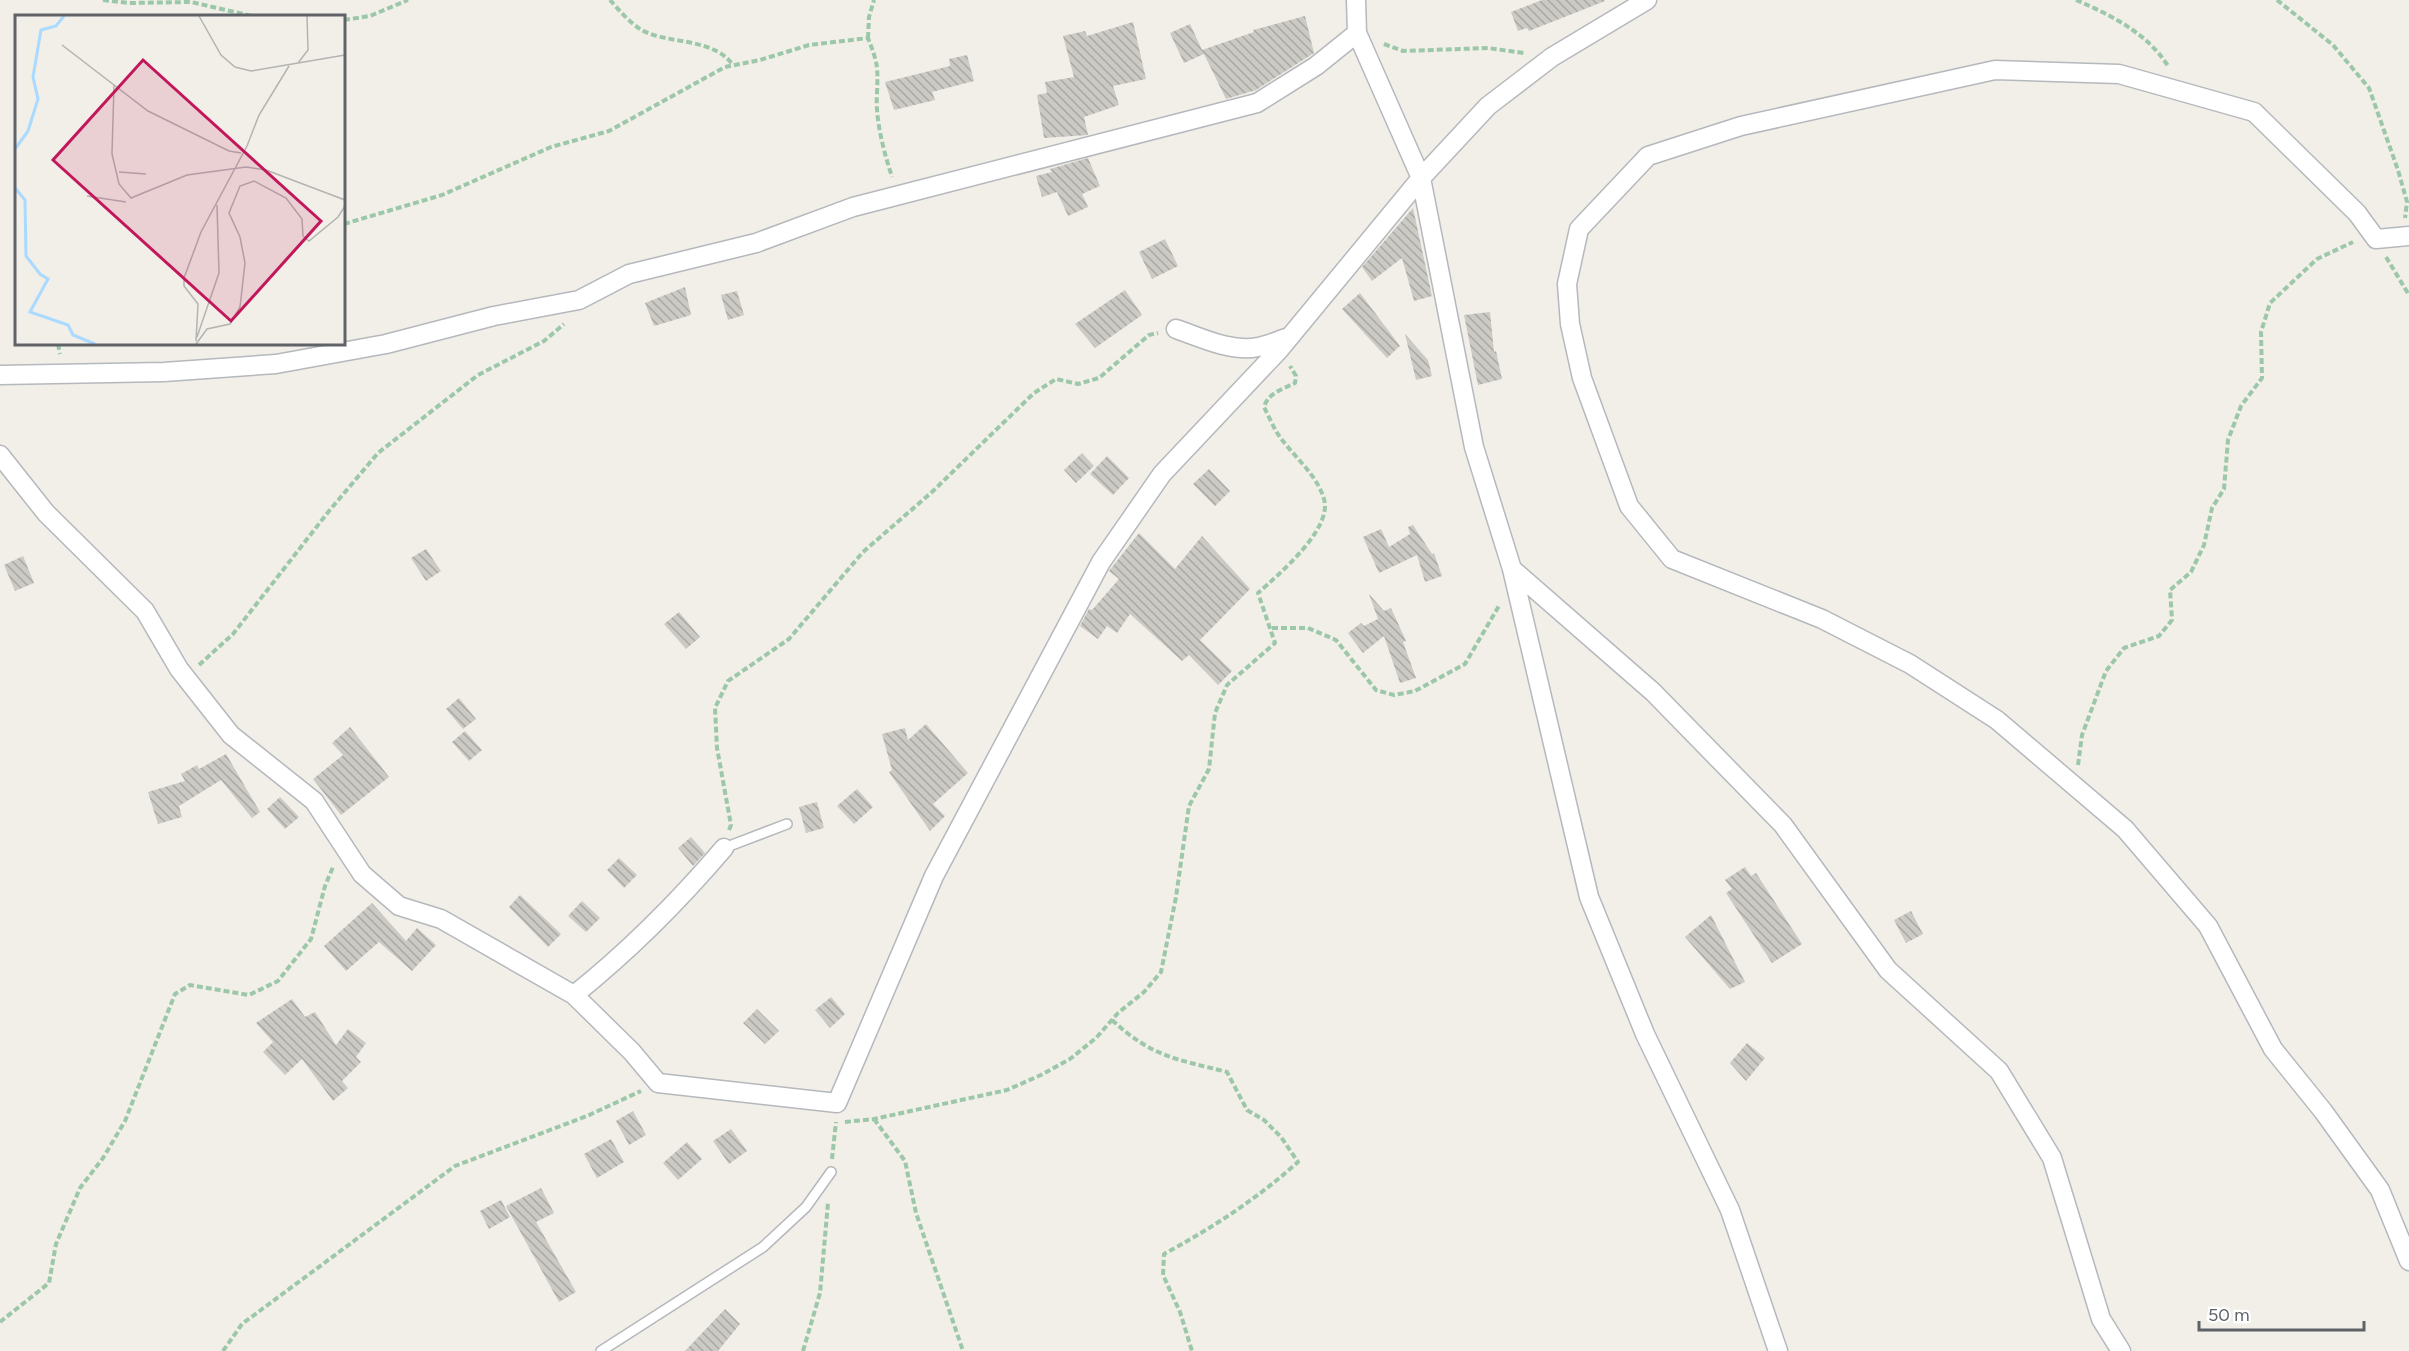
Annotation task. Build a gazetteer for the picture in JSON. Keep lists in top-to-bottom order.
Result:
{
  "scale_bar": "50 m"
}
